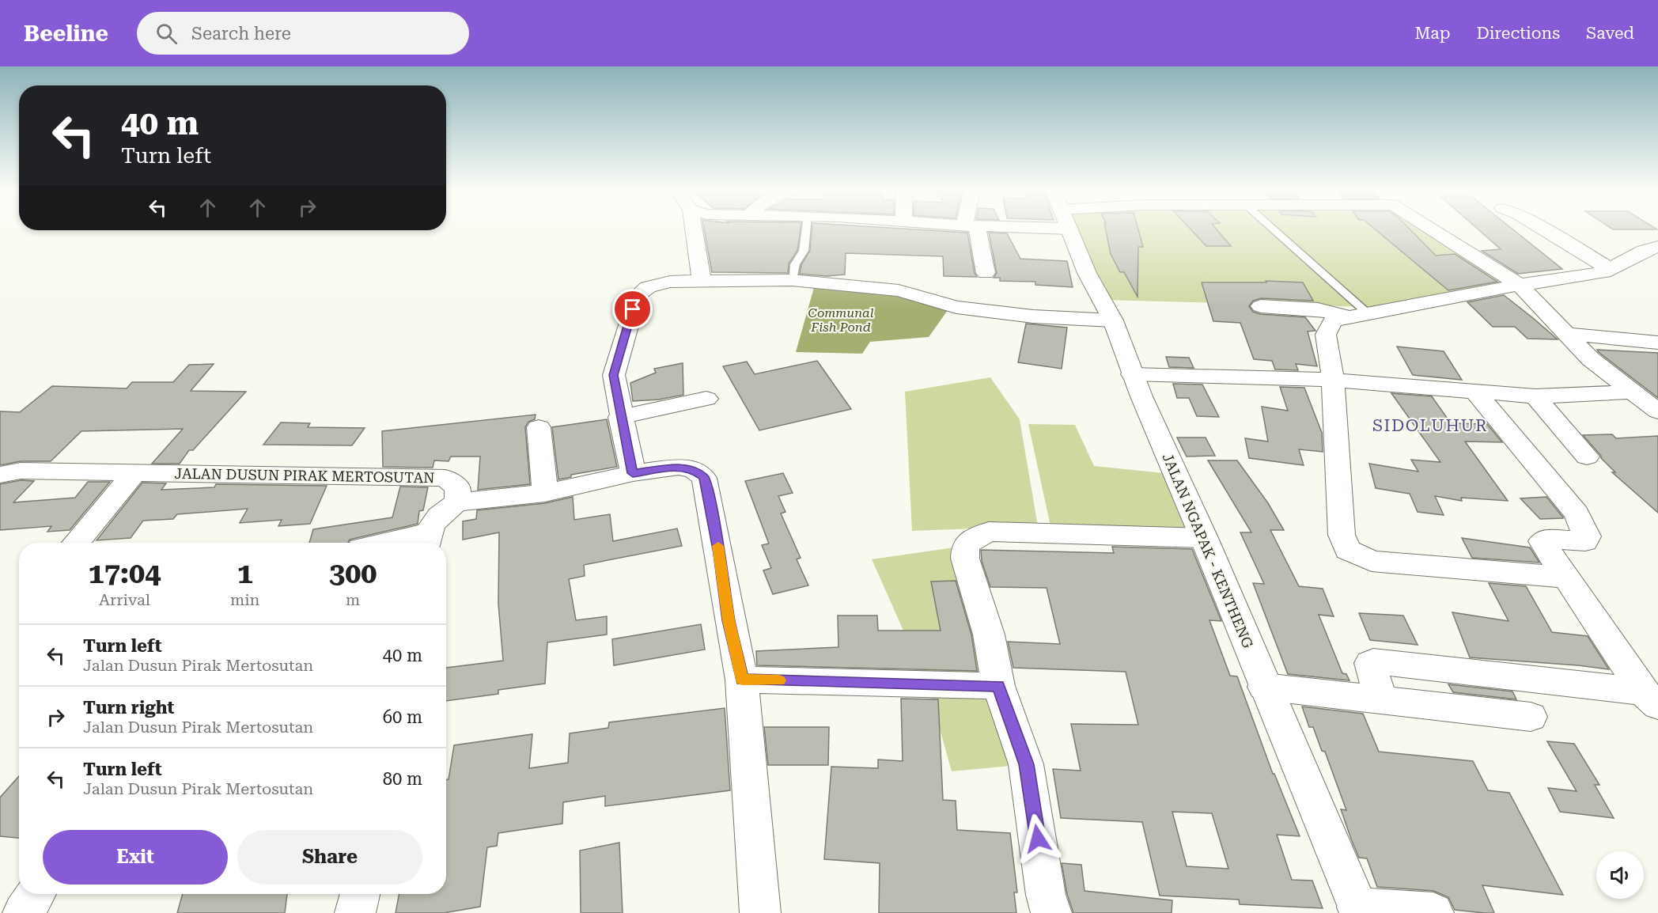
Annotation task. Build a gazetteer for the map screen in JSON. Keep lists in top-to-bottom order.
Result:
{
  "streets": {
    "street": ["JALAN DUSUN PIRAK MERTOSUTAN", "JALAN NGAPAK - KENTHENG"]
  },
  "districts": ["SIDOLUHUR"],
  "water": ["Communal Fish Pond"],
  "page": {
    "header": "Beeline",
    "search": "Search here",
    "nav": ["Map", "Directions", "Saved"],
    "turn": ["40 m", "Turn left"],
    "eta": [
      "17:04",
      "Arrival",
      "1",
      "min",
      "300",
      "m"
    ],
    "list": [
      {
        "name": "Turn left",
        "note": "Jalan Dusun Pirak Mertosutan",
        "value": "40 m"
      },
      {
        "name": "Turn right",
        "note": "Jalan Dusun Pirak Mertosutan",
        "value": "60 m"
      },
      {
        "name": "Turn left",
        "note": "Jalan Dusun Pirak Mertosutan",
        "value": "80 m"
      }
    ],
    "buttons": ["Exit", "Share"]
  }
}
